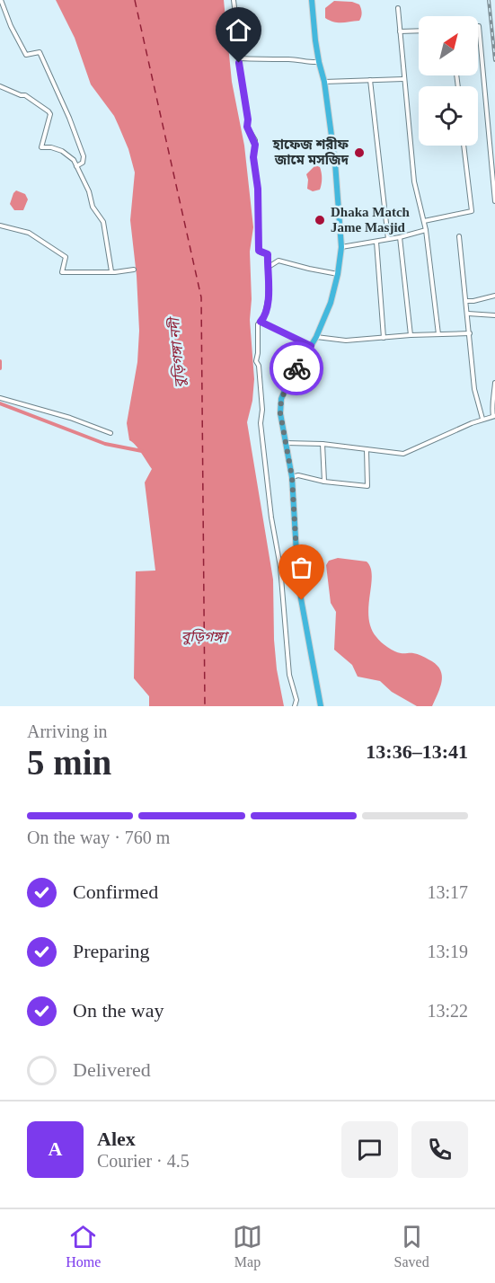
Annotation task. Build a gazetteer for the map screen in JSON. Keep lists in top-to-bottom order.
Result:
{
  "water": ["বুড়িগঙ্গা নদী", "বুড়িগঙ্গা"],
  "places": ["হাফেজ শরীফ জামে মসজিদ", "Dhaka Match Jame Masjid"],
  "north": "top right",
  "page": {
    "heading": ["5 min", "Arriving in", "13:36–13:41"],
    "panel": ["Alex", "Courier · 4.5"],
    "bar": "On the way · 760 m",
    "list": [
      ["Confirmed", "13:17"],
      ["Preparing", "13:19"],
      ["On the way", "13:22"],
      "Delivered"
    ],
    "round": "A",
    "tabs": ["Home", "Map", "Saved"]
  }
}
